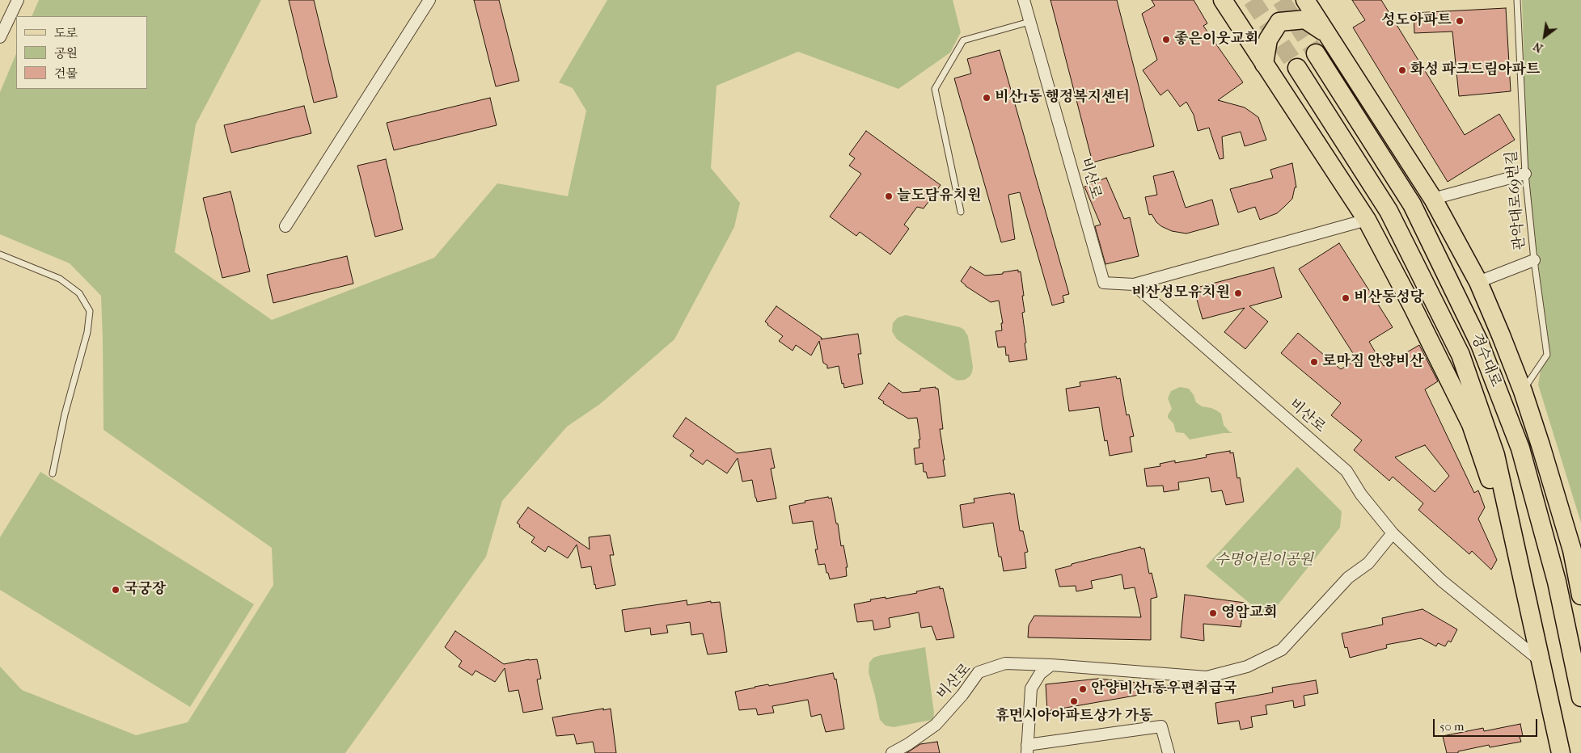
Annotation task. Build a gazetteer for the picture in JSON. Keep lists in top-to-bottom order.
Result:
{
  "streets": {
    "main road": ["경수대로"],
    "street": ["비산로"],
    "lane": ["관악대로69번길"]
  },
  "parks": ["수명어린이공원"],
  "places": [
    "성도아파트",
    "좋은이웃교회",
    "화성 파크드림아파트",
    "비산1동 행정복지센터",
    "늘도담유치원",
    "비산성모유치원",
    "비산동성당",
    "로마짐 안양비산",
    "국궁장",
    "영암교회",
    "안양비산1동우편취급국",
    "휴먼시아아파트상가 가동"
  ],
  "legend": ["도로", "공원", "건물"],
  "scale_bar": "50 m",
  "north": "bottom left"
}
